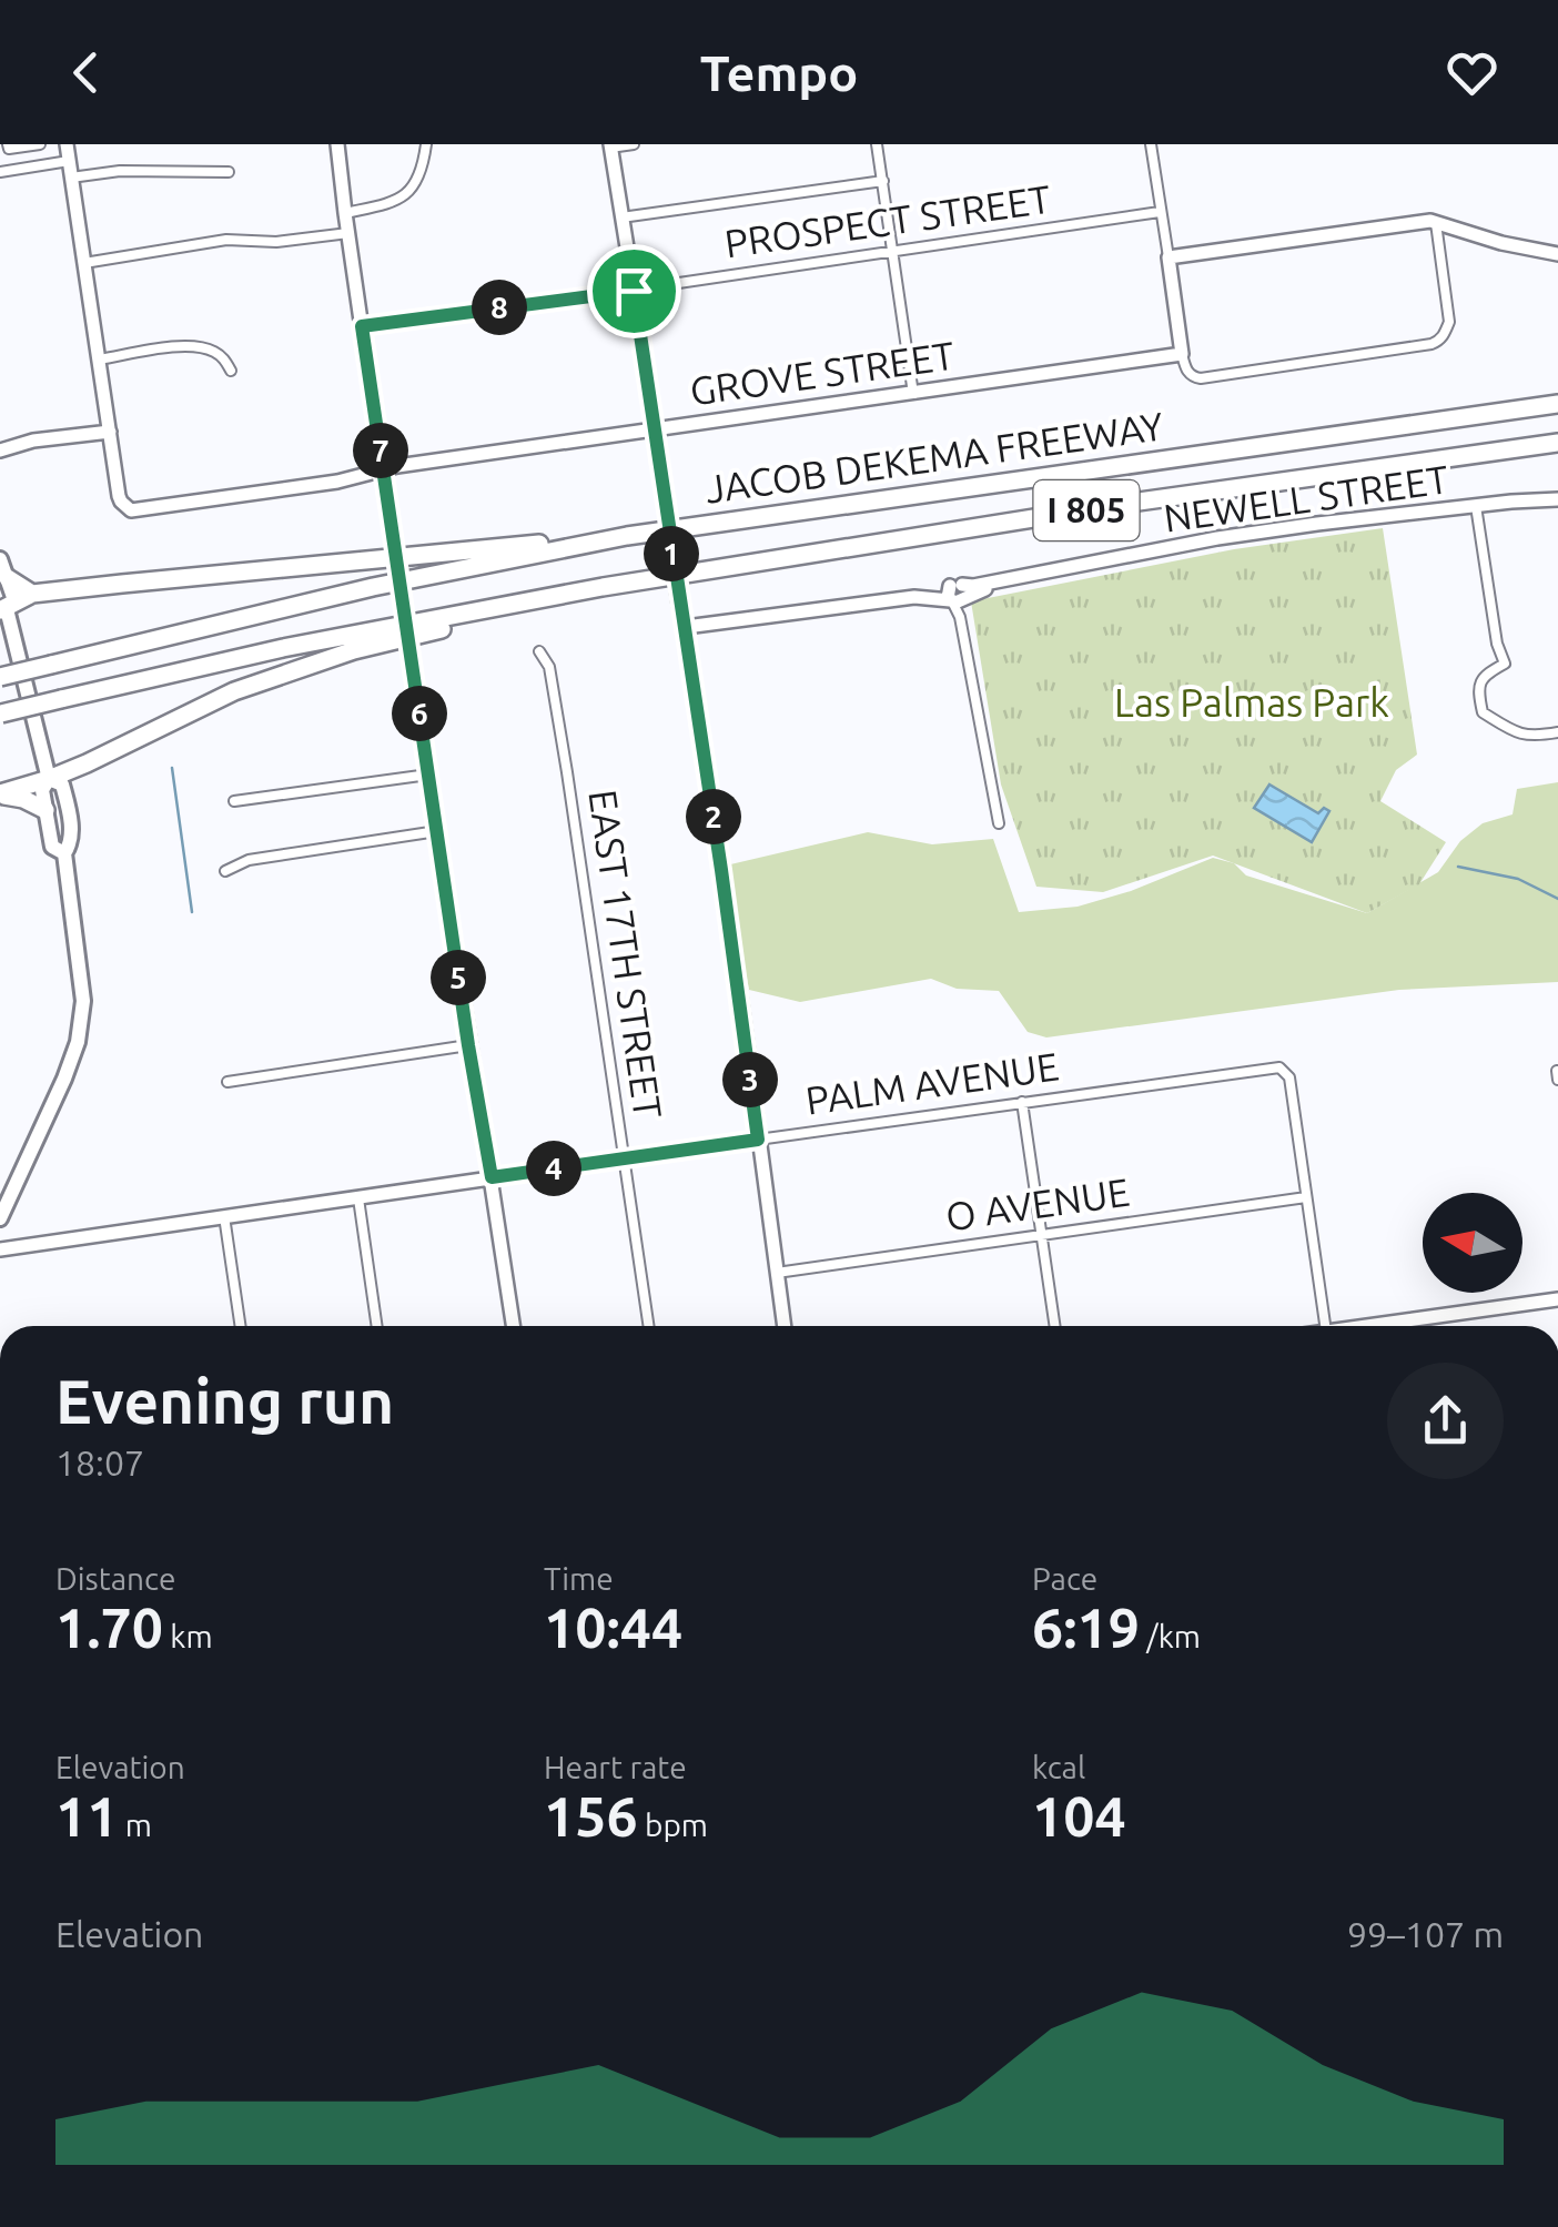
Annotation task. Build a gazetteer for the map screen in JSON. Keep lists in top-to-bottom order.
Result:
{
  "streets": {
    "highway": ["JACOB DEKEMA FREEWAY", "I 805"],
    "street": [
      "PROSPECT STREET",
      "GROVE STREET",
      "NEWELL STREET",
      "EAST 17TH STREET",
      "PALM AVENUE",
      "O AVENUE"
    ]
  },
  "crossings": [
    ["EAST 17TH STREET", "PALM AVENUE"],
    ["PALM AVENUE", "O AVENUE"]
  ],
  "parks": ["Las Palmas Park"],
  "north": "left",
  "page": {
    "header": "Tempo",
    "pins": [
      "8",
      "7",
      "1",
      "6",
      "2",
      "5",
      "3",
      "4"
    ],
    "heading": ["Evening run", "18:07"],
    "stats": [
      ["Distance", "1.70 km"],
      ["Time", "10:44"],
      ["Pace", "6:19 /km"],
      ["Elevation", "11 m"],
      ["Heart rate", "156 bpm"],
      ["kcal", "104"]
    ],
    "chart": ["Elevation", "99–107 m"]
  }
}
